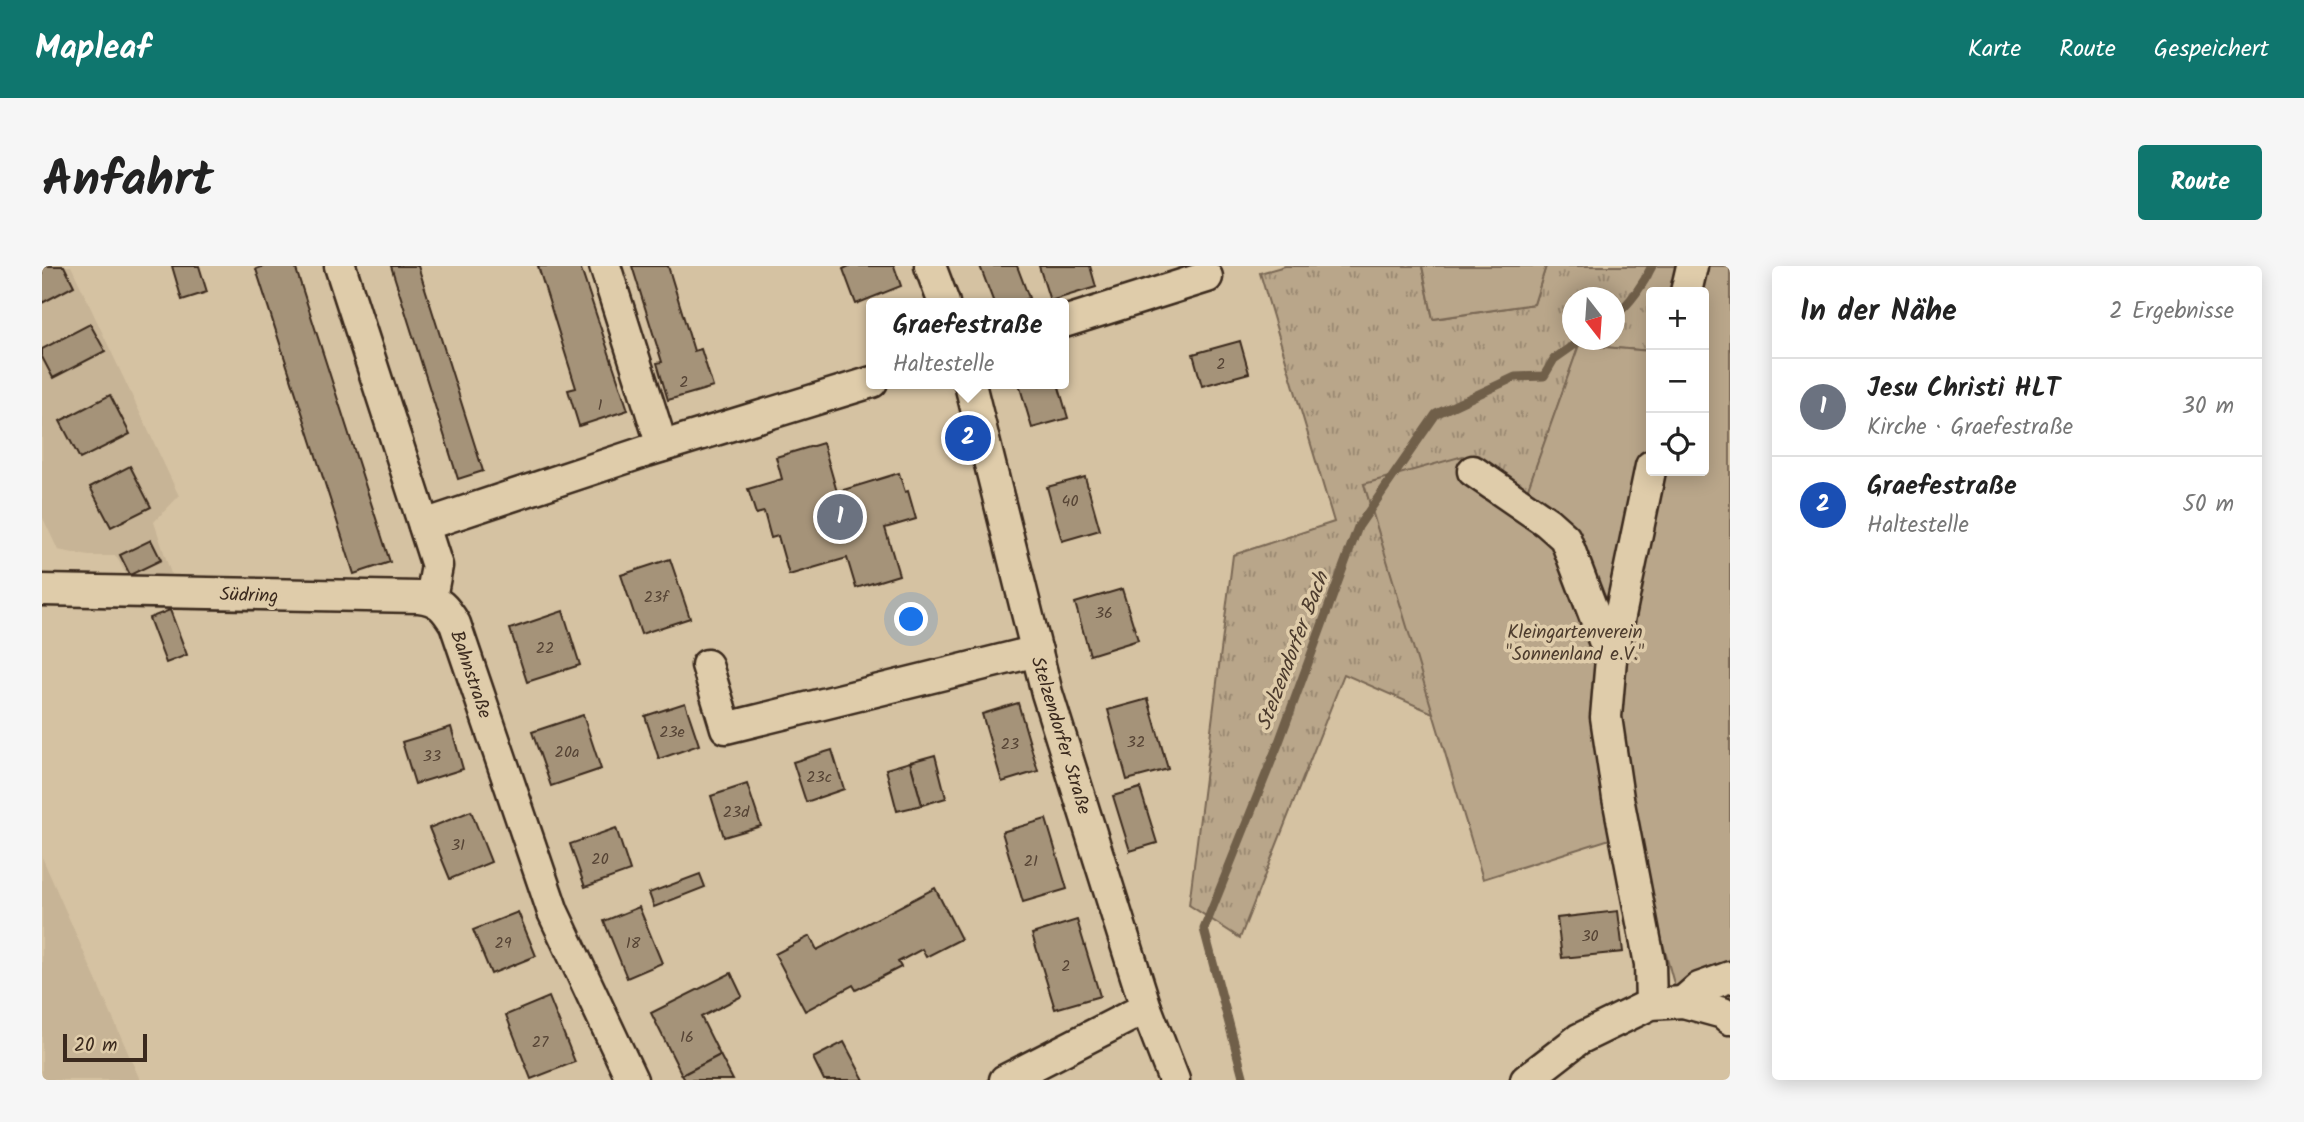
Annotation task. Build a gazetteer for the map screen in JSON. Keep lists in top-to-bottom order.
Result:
{
  "streets": {
    "street": ["Südring", "Bahnstraße", "Stelzendorfer Straße"]
  },
  "crossings": [
    ["Südring", "Bahnstraße"]
  ],
  "water": ["Stelzendorfer Bach"],
  "parks": ["Kleingartenverein \"Sonnenland e.V.\""],
  "house_numbers": [
    "2",
    "2",
    "1",
    "40",
    "23f",
    "36",
    "22",
    "23e",
    "32",
    "23",
    "20a",
    "33",
    "23c",
    "23d",
    "31",
    "20",
    "21",
    "30",
    "29",
    "18",
    "2",
    "16",
    "27"
  ],
  "scale_bar": "20 m",
  "north": "bottom",
  "page": {
    "header": "Mapleaf",
    "nav": ["Karte", "Route", "Gespeichert"],
    "title": "Anfahrt",
    "buttons": "Route",
    "heading": ["In der Nähe", "2 Ergebnisse"],
    "map_buttons": ["+", "−"],
    "popup": ["Graefestraße", "Haltestelle"],
    "list": [
      {
        "mark": "1",
        "name": "Jesu Christi HLT",
        "note": "Kirche · Graefestraße",
        "value": "30 m"
      },
      {
        "mark": "2",
        "name": "Graefestraße",
        "note": "Haltestelle",
        "value": "50 m"
      }
    ],
    "pins": ["2", "1"],
    "scale": "20 m"
  }
}
